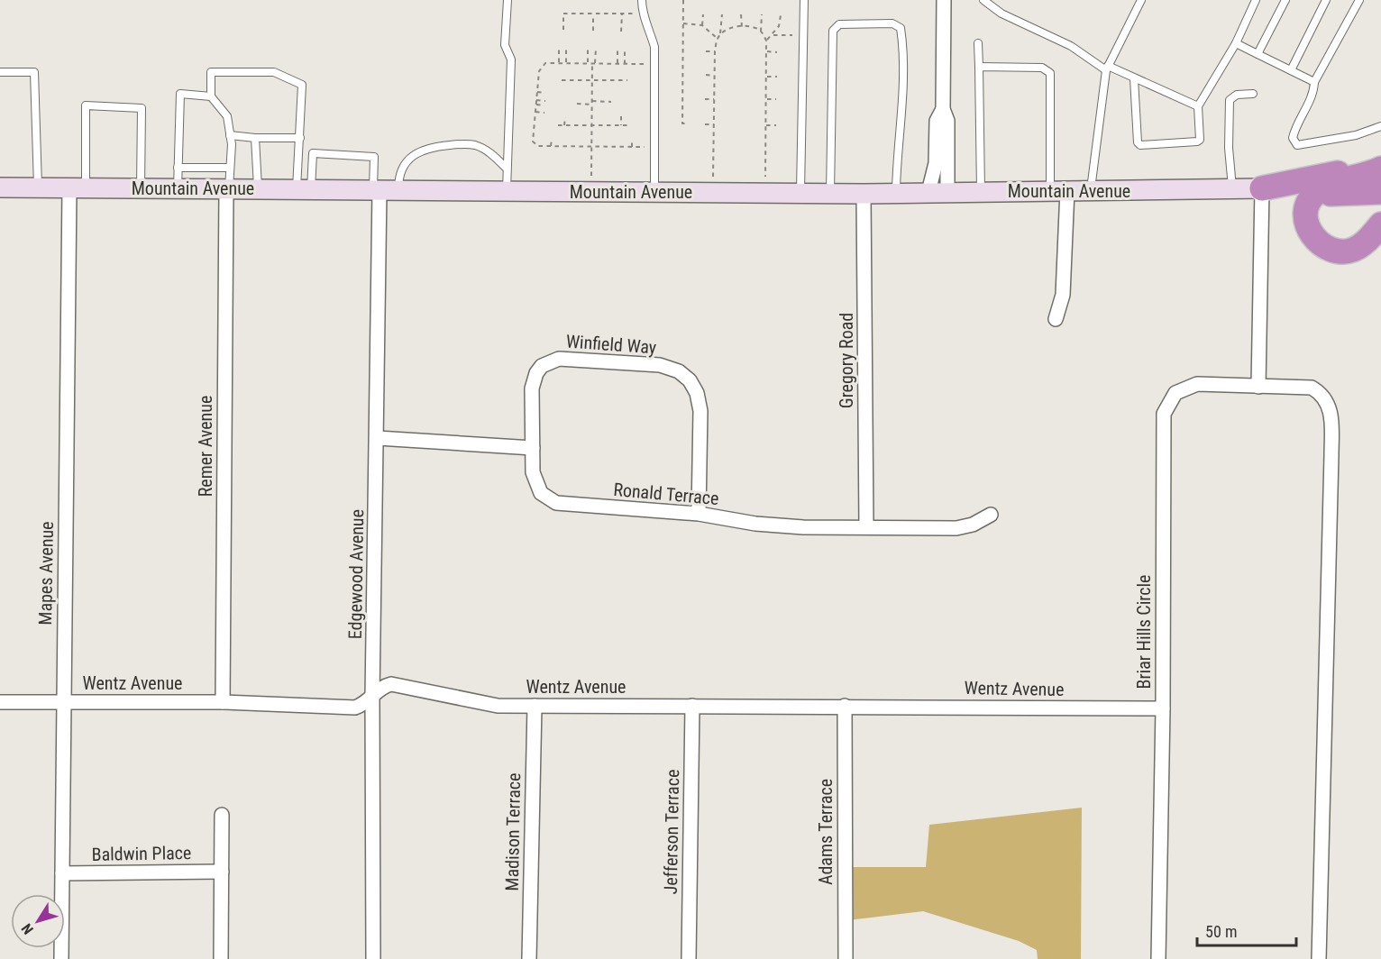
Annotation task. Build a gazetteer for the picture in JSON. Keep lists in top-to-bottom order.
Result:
{
  "streets": {
    "street": [
      "Mountain Avenue",
      "Winfield Way",
      "Gregory Road",
      "Remer Avenue",
      "Ronald Terrace",
      "Mapes Avenue",
      "Edgewood Avenue",
      "Briar Hills Circle",
      "Wentz Avenue",
      "Madison Terrace",
      "Jefferson Terrace",
      "Adams Terrace",
      "Baldwin Place"
    ]
  },
  "crossings": [
    ["Mountain Avenue", "Gregory Road"],
    ["Mountain Avenue", "Remer Avenue"],
    ["Mountain Avenue", "Mapes Avenue"],
    ["Mountain Avenue", "Edgewood Avenue"],
    ["Winfield Way", "Ronald Terrace"],
    ["Gregory Road", "Ronald Terrace"],
    ["Remer Avenue", "Wentz Avenue"],
    ["Mapes Avenue", "Wentz Avenue"],
    ["Mapes Avenue", "Baldwin Place"],
    ["Edgewood Avenue", "Wentz Avenue"],
    ["Briar Hills Circle", "Wentz Avenue"],
    ["Wentz Avenue", "Madison Terrace"],
    ["Wentz Avenue", "Jefferson Terrace"],
    ["Wentz Avenue", "Adams Terrace"]
  ],
  "scale_bar": "50 m",
  "north": "bottom left"
}
